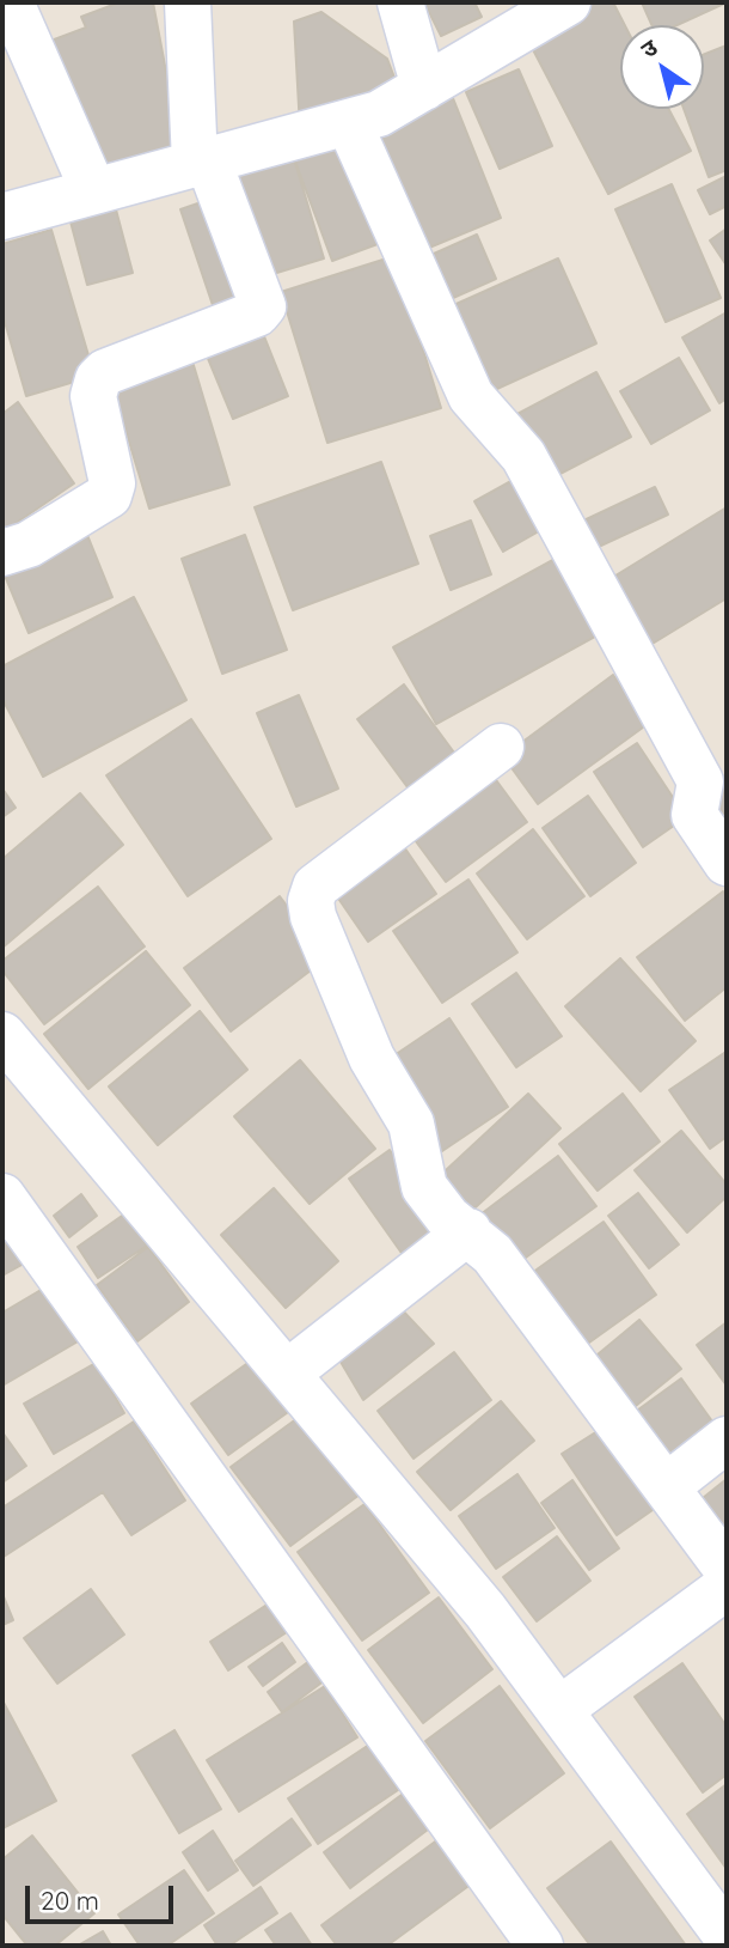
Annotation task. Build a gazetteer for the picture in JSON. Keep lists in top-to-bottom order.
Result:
{
  "scale_bar": "20 m",
  "north": "top left"
}
